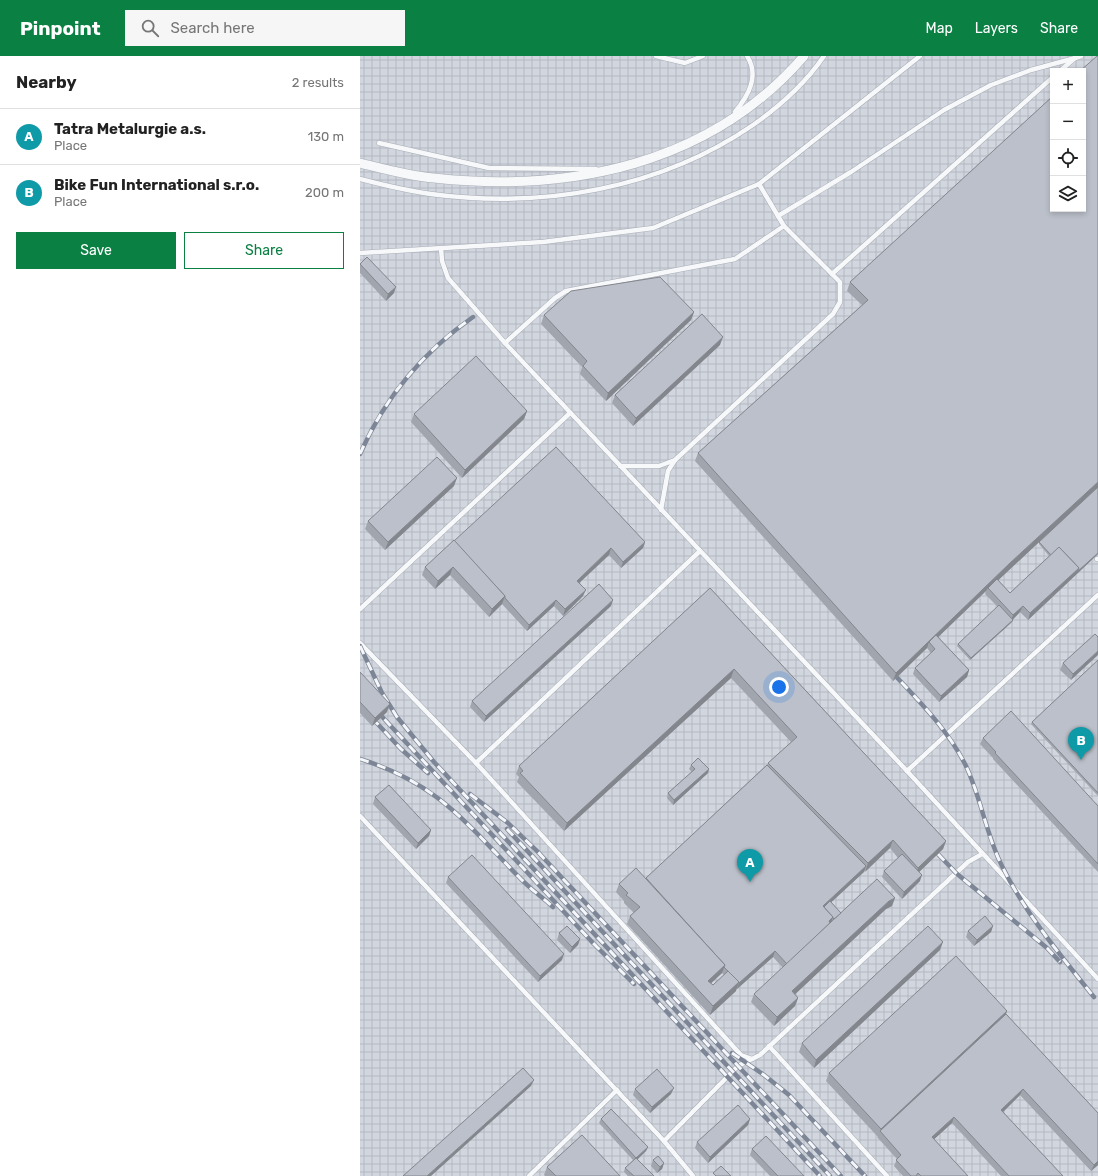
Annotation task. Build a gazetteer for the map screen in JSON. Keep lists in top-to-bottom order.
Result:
{
  "page": {
    "header": "Pinpoint",
    "search": "Search here",
    "nav": ["Map", "Layers", "Share"],
    "heading": ["Nearby", "2 results"],
    "map_buttons": ["+", "−"],
    "list": [
      {
        "mark": "A",
        "name": "Tatra Metalurgie a.s.",
        "note": "Place",
        "value": "130 m"
      },
      {
        "mark": "B",
        "name": "Bike Fun International s.r.o.",
        "note": "Place",
        "value": "200 m"
      }
    ],
    "buttons": ["Save", "Share"],
    "pins": ["B", "A"]
  }
}
